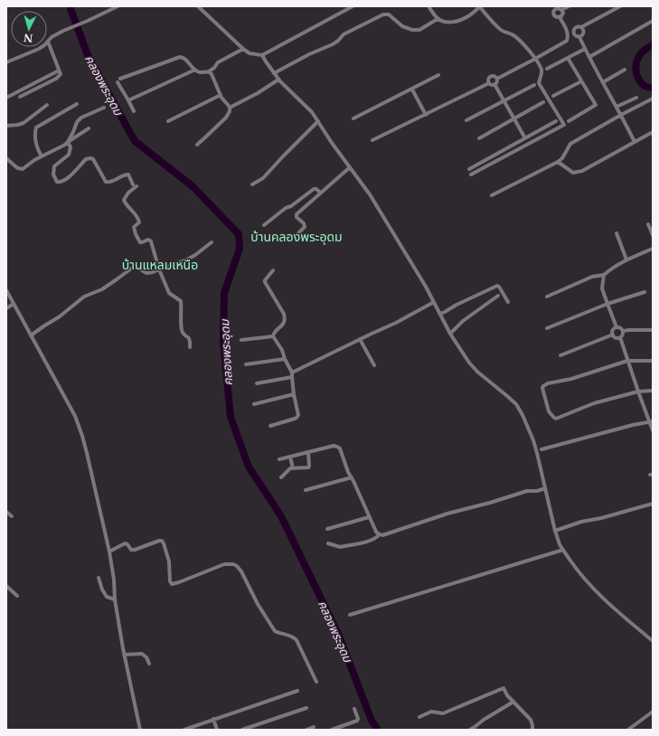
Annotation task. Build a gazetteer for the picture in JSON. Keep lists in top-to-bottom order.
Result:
{
  "districts": ["บ้านคลองพระอุดม", "บ้านแหลมเหนือ"],
  "water": ["คลองพระอุดม"],
  "north": "bottom"
}
